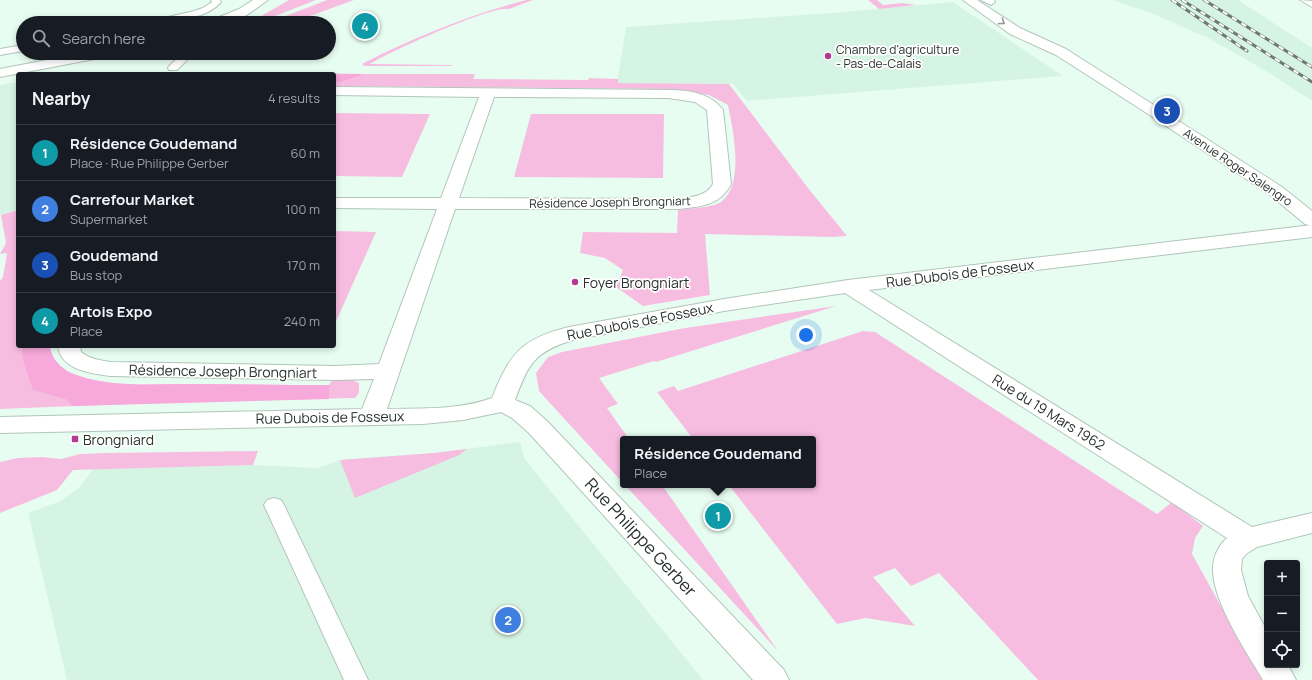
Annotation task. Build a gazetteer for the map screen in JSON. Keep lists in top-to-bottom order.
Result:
{
  "streets": {
    "street": [
      "Avenue Roger Salengro",
      "Résidence Joseph Brongniart",
      "Rue Dubois de Fosseux",
      "Rue du 19 Mars 1962",
      "Rue Philippe Gerber"
    ]
  },
  "crossings": [
    ["Rue Dubois de Fosseux", "Rue du 19 Mars 1962"],
    ["Rue Dubois de Fosseux", "Rue Philippe Gerber"]
  ],
  "places": {
    "other": ["Chambre d'agriculture - Pas-de-Calais", "Foyer Brongniart"],
    "transit": ["Brongniard"]
  },
  "page": {
    "pins": [
      "4",
      "3",
      "1",
      "2"
    ],
    "search": "Search here",
    "heading": ["Nearby", "4 results"],
    "list": [
      {
        "mark": "1",
        "name": "Résidence Goudemand",
        "note": "Place · Rue Philippe Gerber",
        "value": "60 m"
      },
      {
        "mark": "2",
        "name": "Carrefour Market",
        "note": "Supermarket",
        "value": "100 m"
      },
      {
        "mark": "3",
        "name": "Goudemand",
        "note": "Bus stop",
        "value": "170 m"
      },
      {
        "mark": "4",
        "name": "Artois Expo",
        "note": "Place",
        "value": "240 m"
      }
    ],
    "popup": ["Résidence Goudemand", "Place"],
    "map_buttons": ["+", "−"]
  }
}
